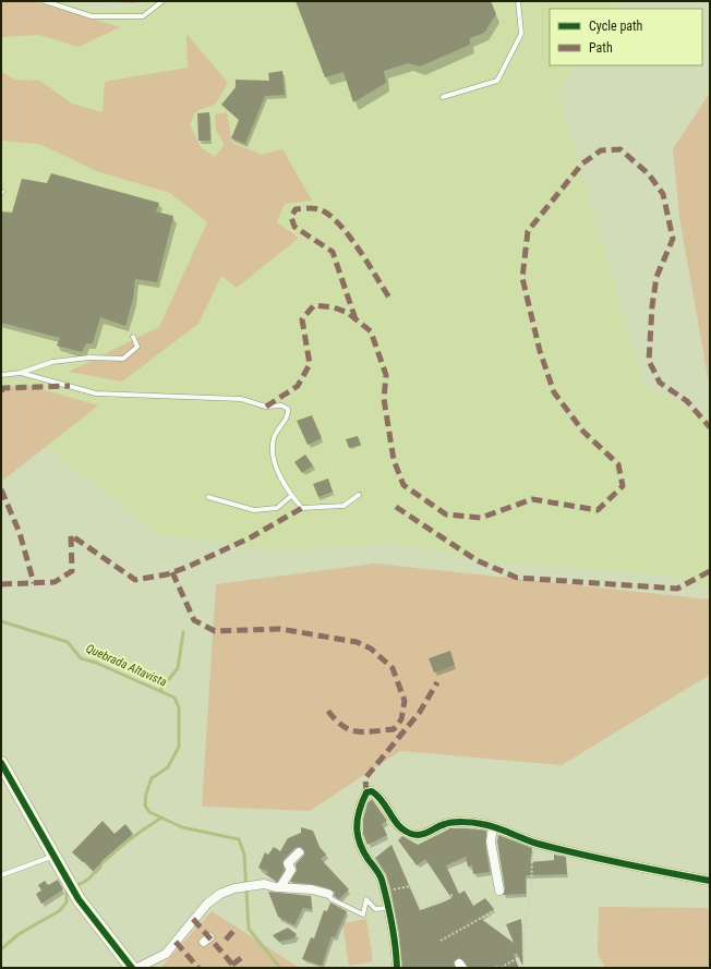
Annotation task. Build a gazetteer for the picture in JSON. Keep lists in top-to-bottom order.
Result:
{
  "water": ["Quebrada Altavista"],
  "legend": ["Cycle path", "Path"]
}
